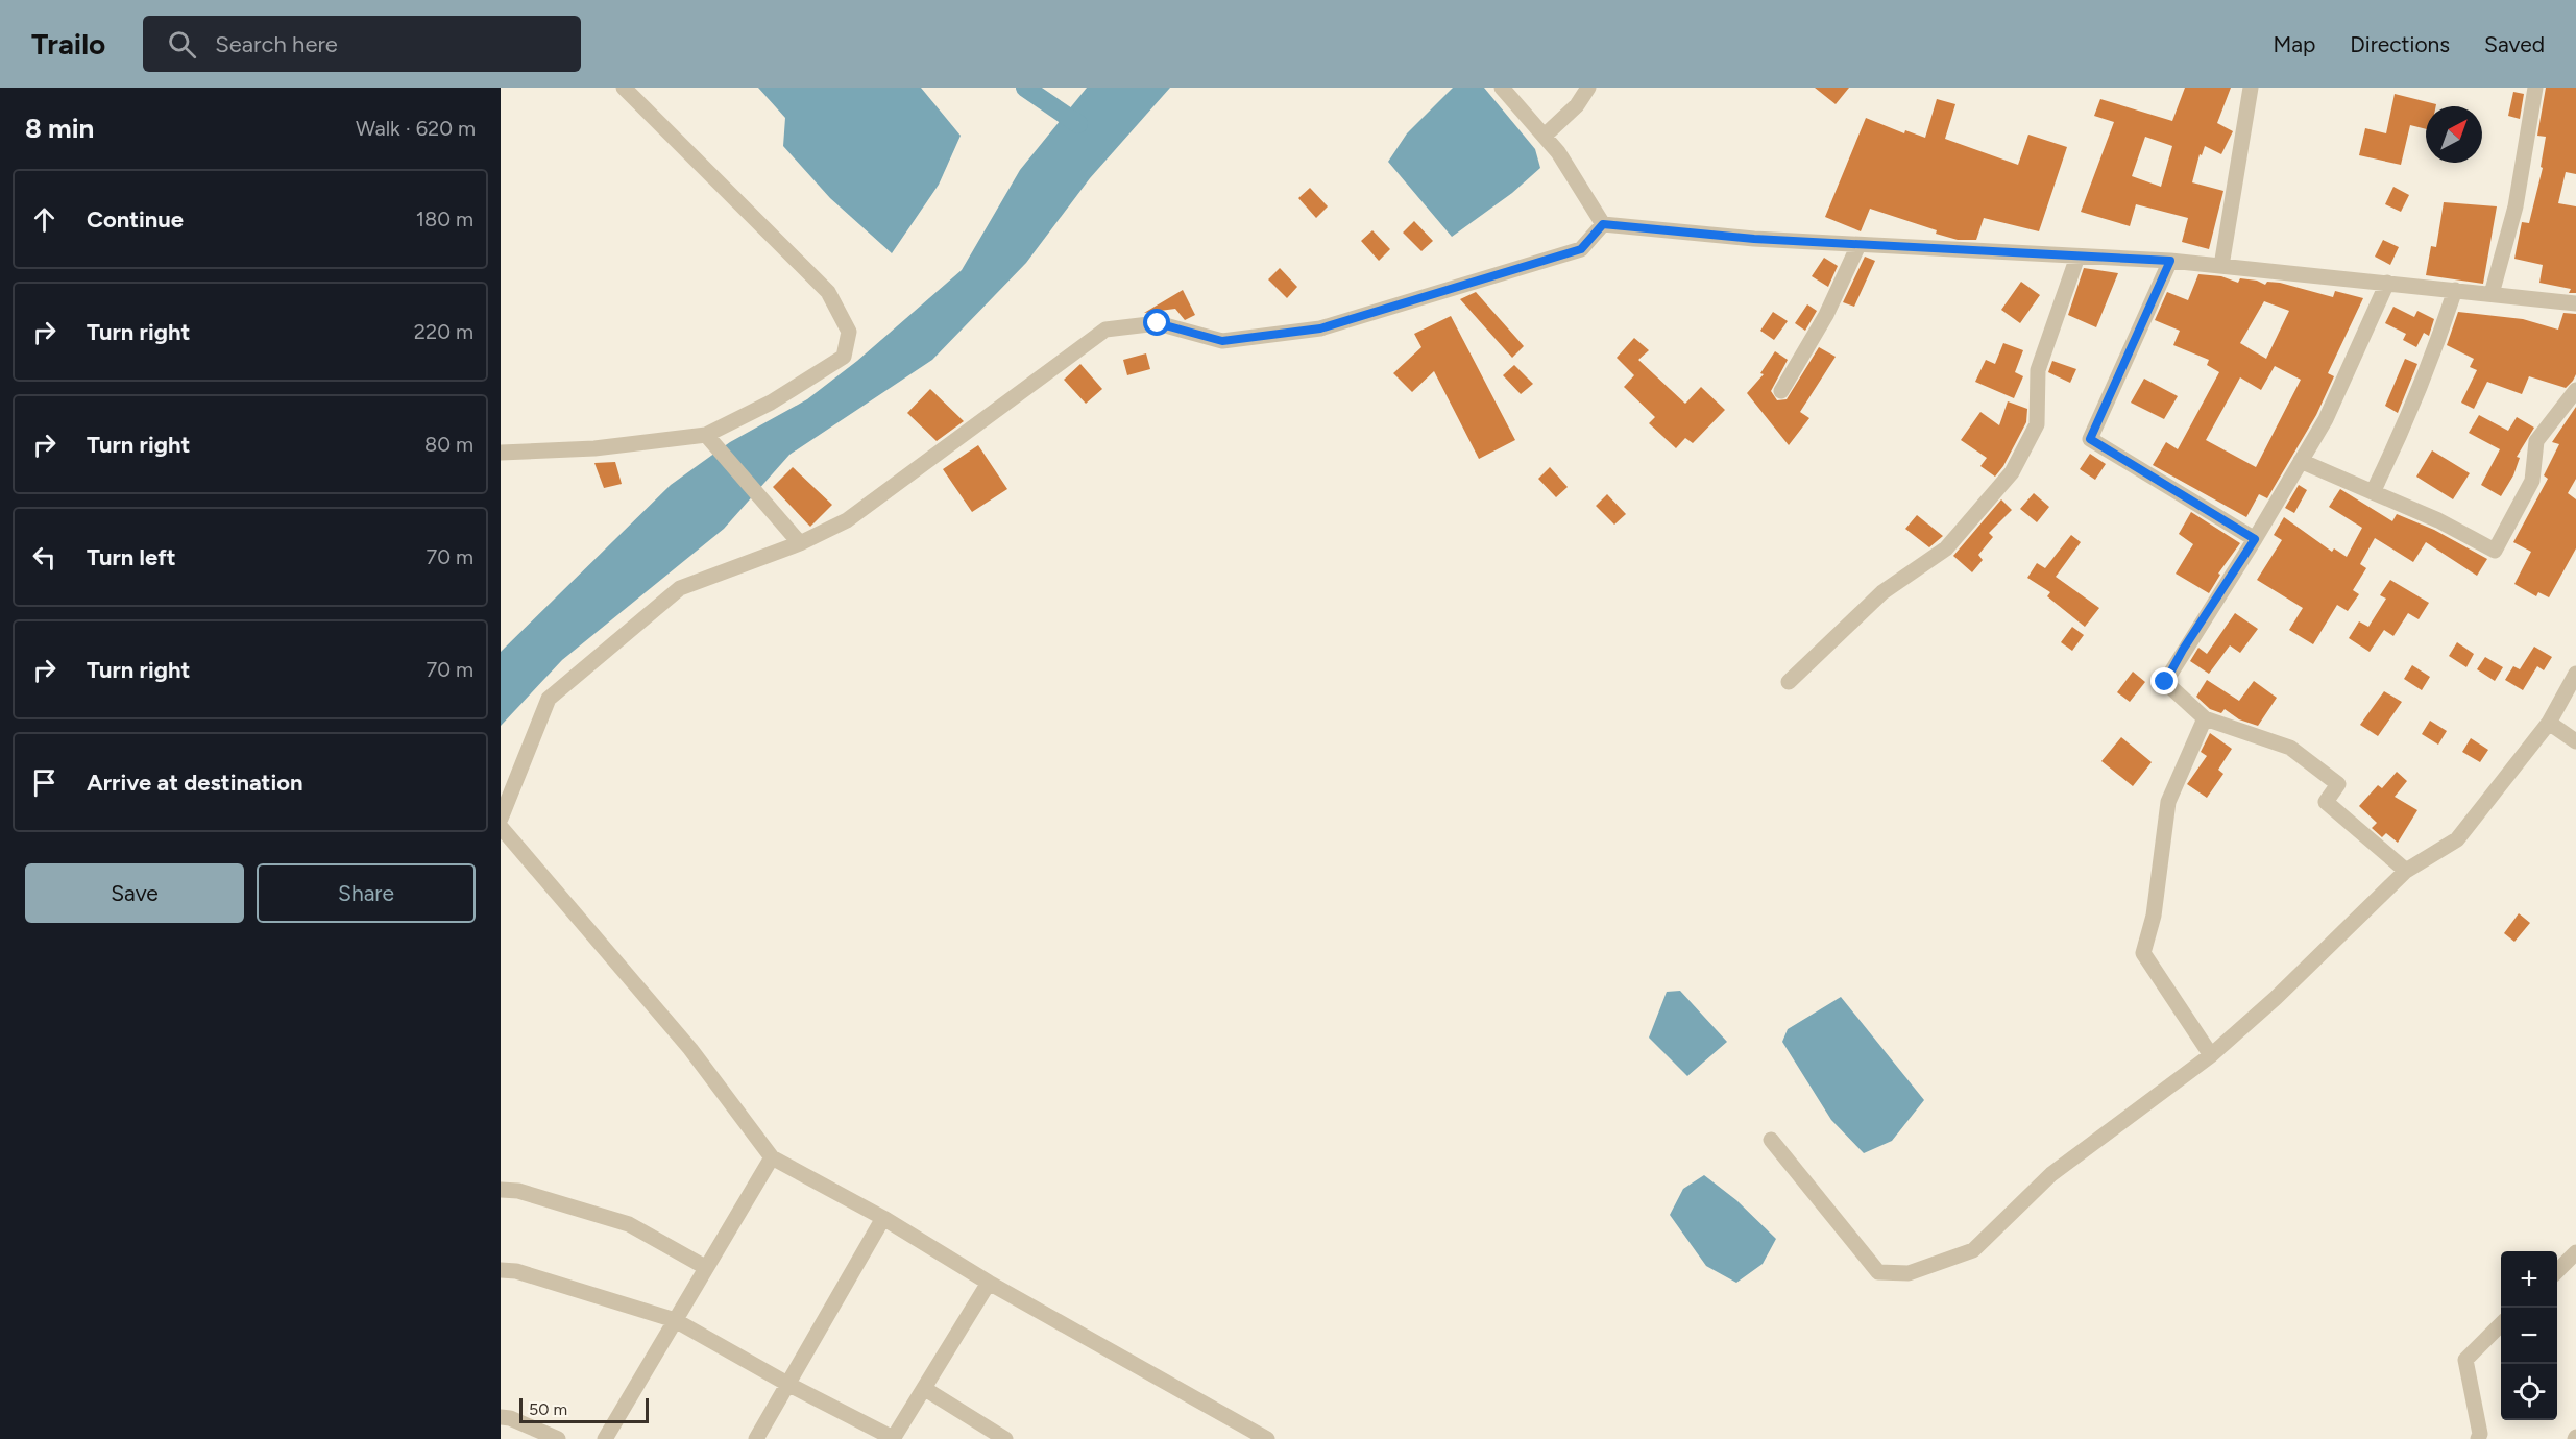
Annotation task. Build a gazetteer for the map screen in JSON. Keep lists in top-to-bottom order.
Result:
{
  "scale_bar": "50 m",
  "north": "top right",
  "page": {
    "header": "Trailo",
    "search": "Search here",
    "nav": ["Map", "Directions", "Saved"],
    "heading": ["8 min", "Walk · 620 m"],
    "list": [
      ["Continue", "180 m"],
      ["Turn right", "220 m"],
      ["Turn right", "80 m"],
      ["Turn left", "70 m"],
      ["Turn right", "70 m"],
      "Arrive at destination"
    ],
    "buttons": ["Save", "Share"],
    "map_buttons": ["+", "−"],
    "scale": "50 m"
  }
}
